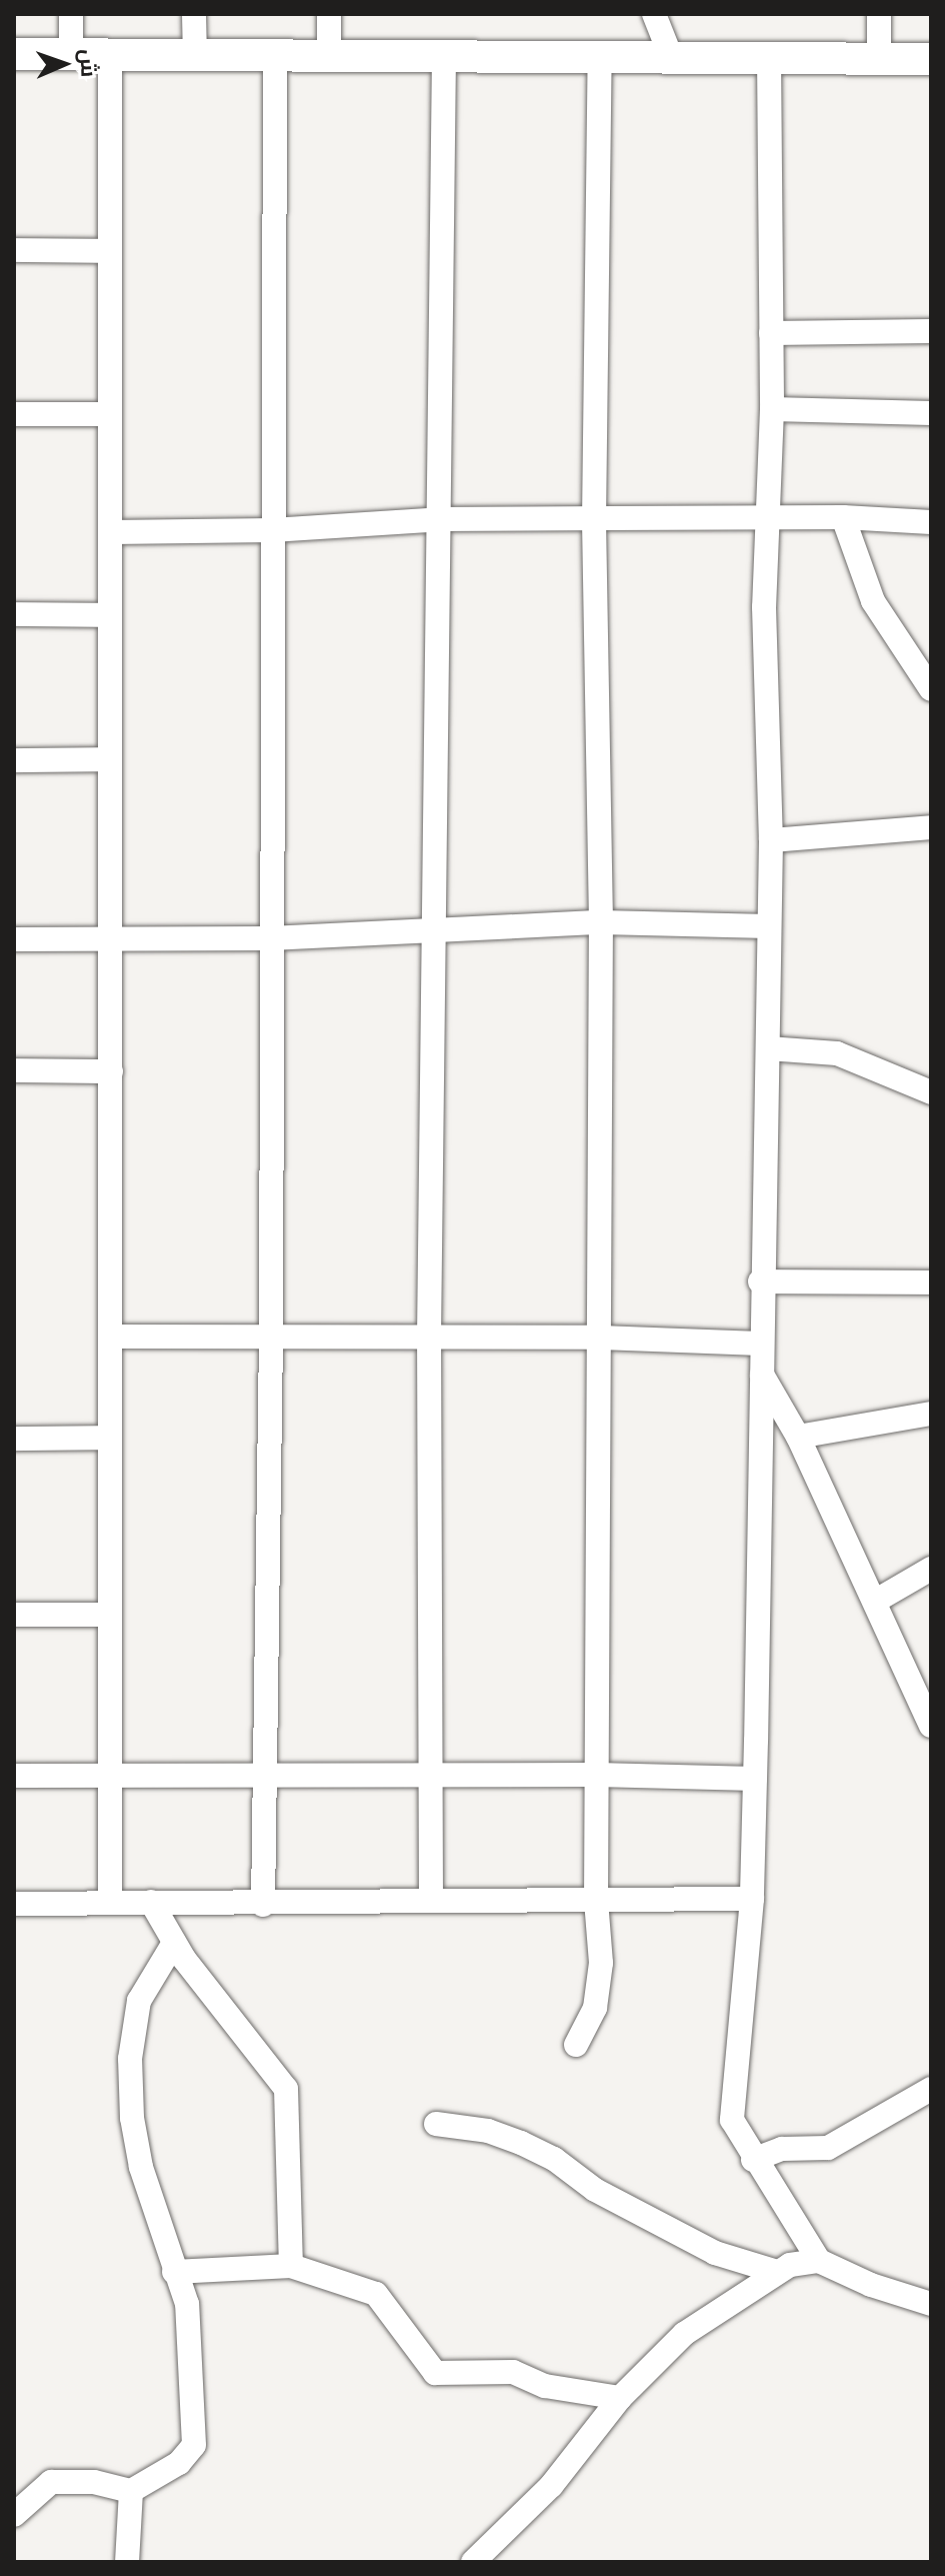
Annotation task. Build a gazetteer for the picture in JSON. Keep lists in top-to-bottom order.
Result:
{
  "north": "right"
}
